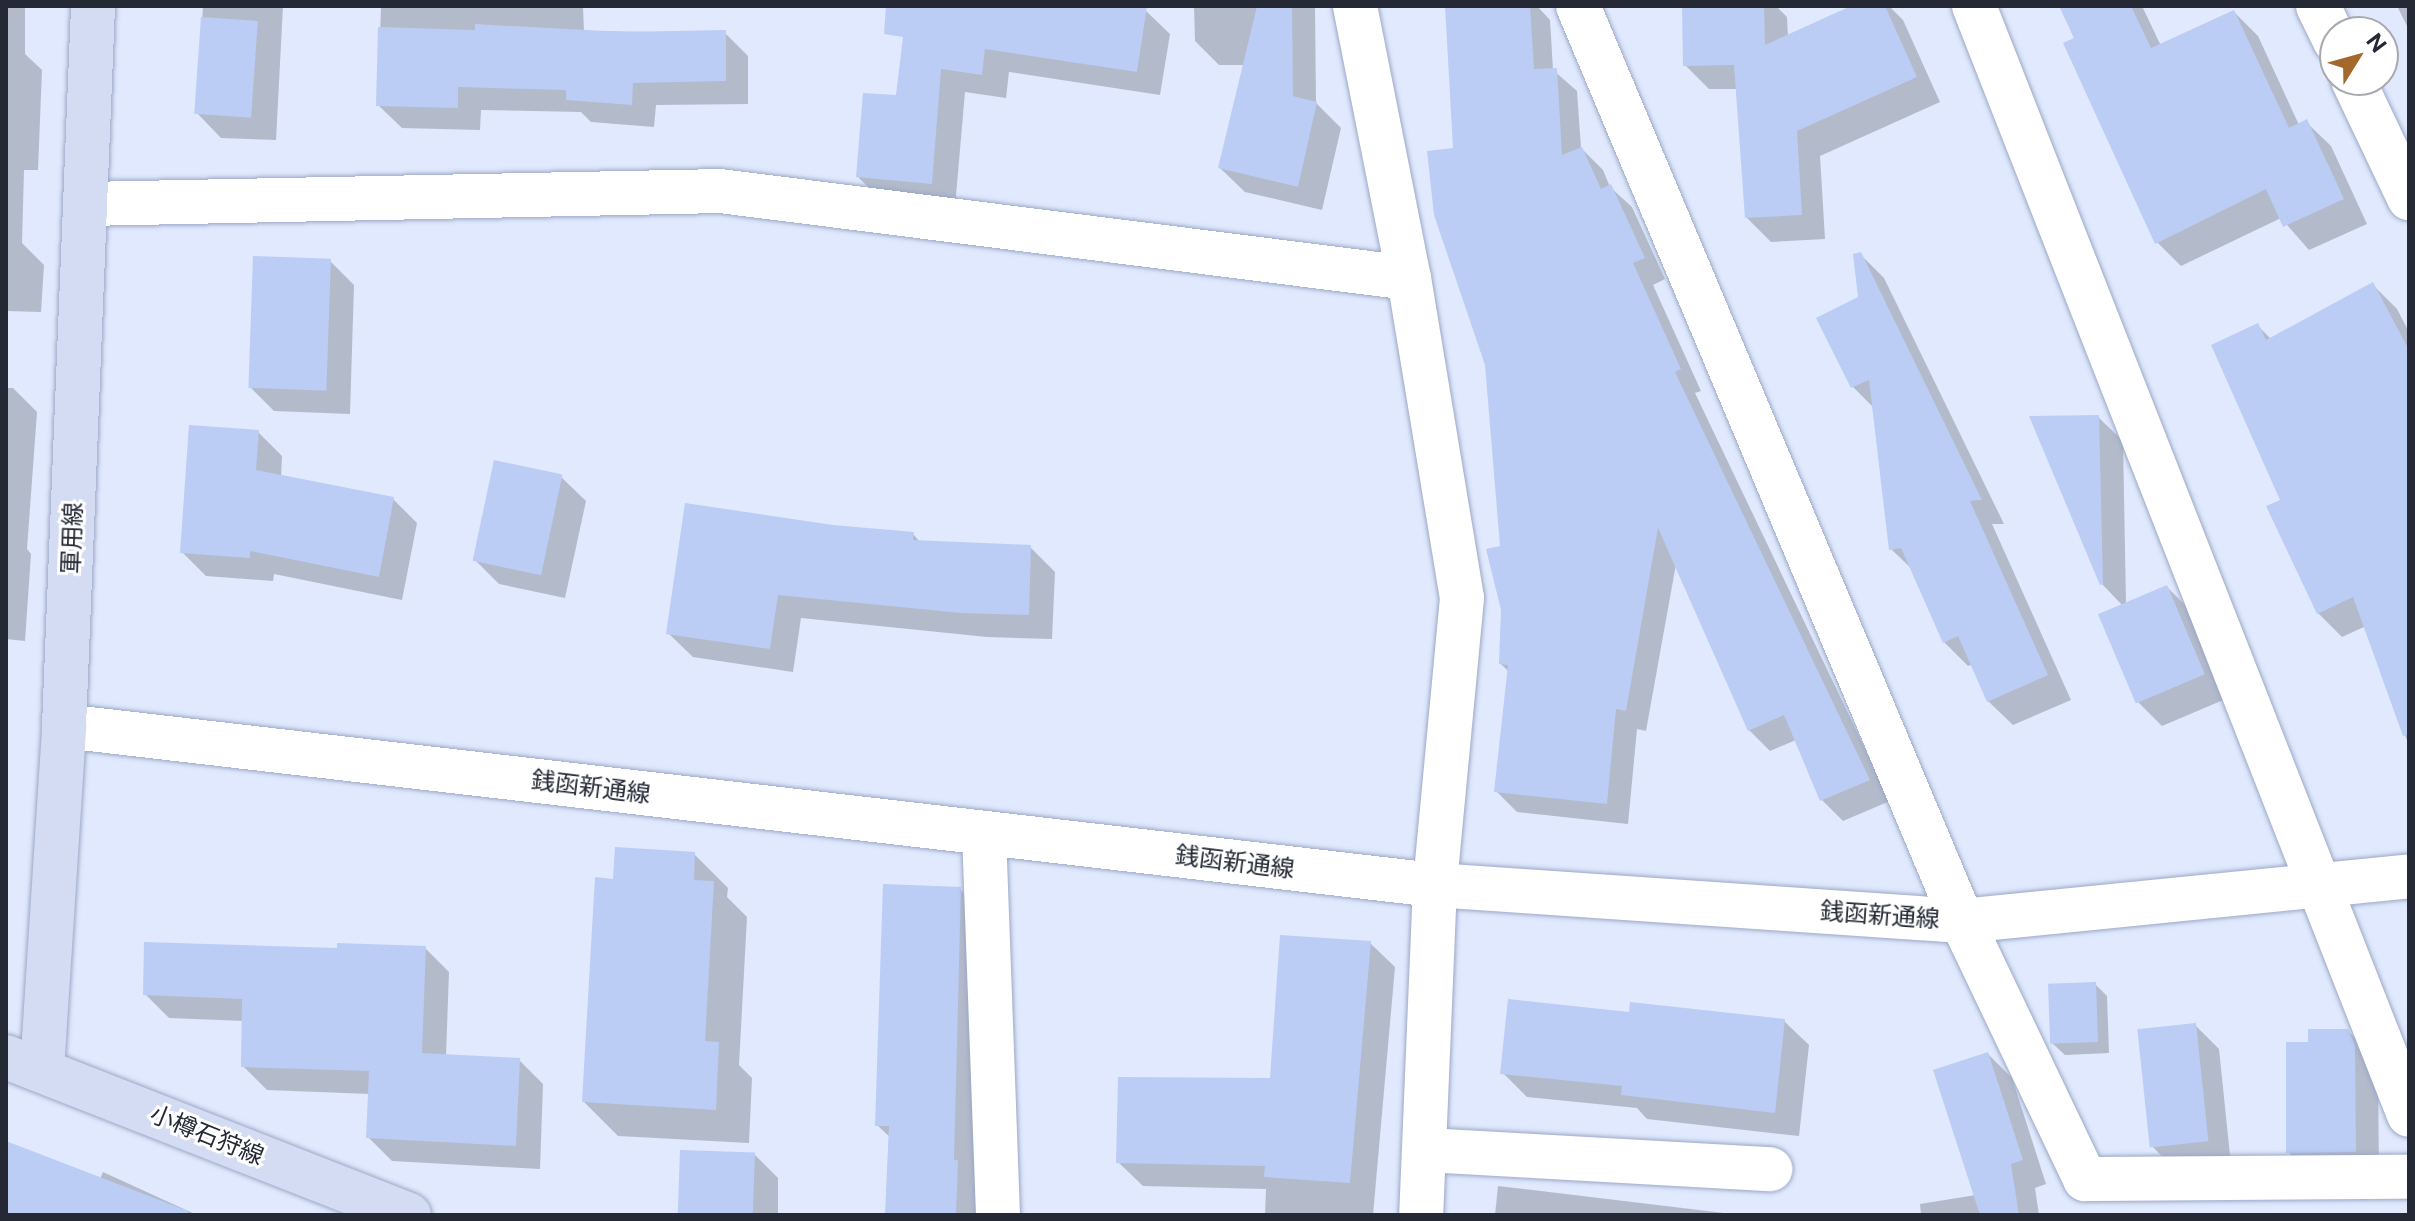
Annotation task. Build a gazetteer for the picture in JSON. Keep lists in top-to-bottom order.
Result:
{
  "streets": {
    "street": ["軍用線", "銭函新通線", "小樽石狩線"]
  },
  "crossings": [
    ["軍用線", "銭函新通線"],
    ["軍用線", "小樽石狩線"]
  ],
  "north": "top right"
}
